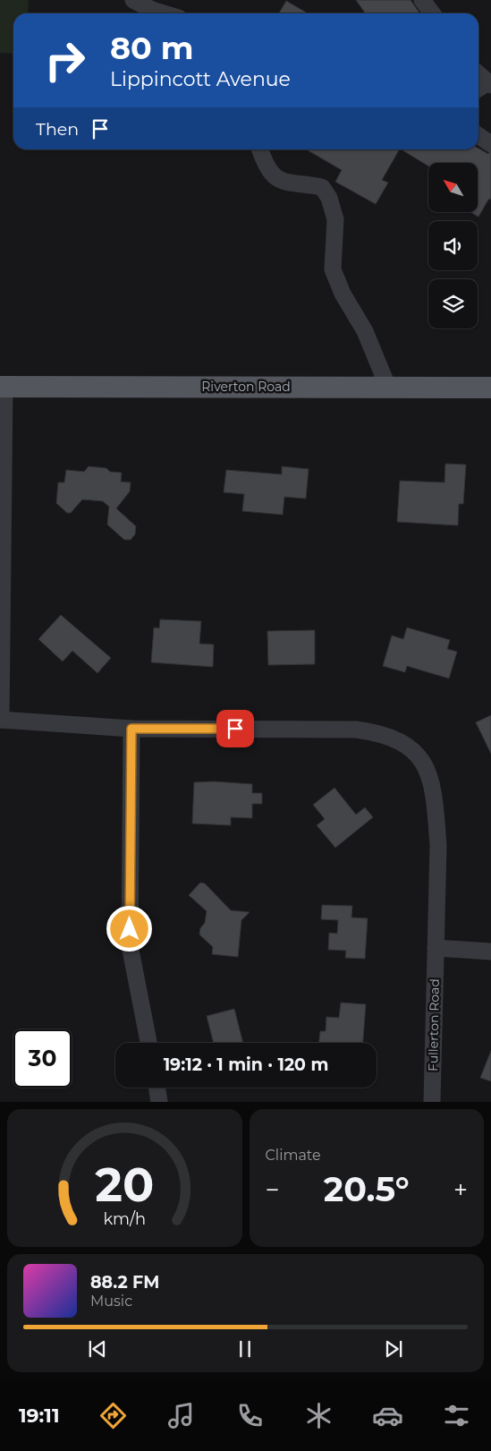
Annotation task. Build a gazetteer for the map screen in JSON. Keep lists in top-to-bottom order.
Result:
{
  "streets": {
    "main road": ["Riverton Road"],
    "street": ["Fullerton Road"]
  },
  "north": "top left",
  "page": {
    "turn": ["80 m", "Lippincott Avenue"],
    "then": "Then",
    "limit": "30",
    "trip": "19:12 · 1 min · 120 m",
    "tile": "Climate",
    "heat": ["−", "20.5°", "+"],
    "song": ["88.2 FM", "Music"],
    "tabs": "19:11",
    "gauge": ["20", "km/h"]
  }
}
